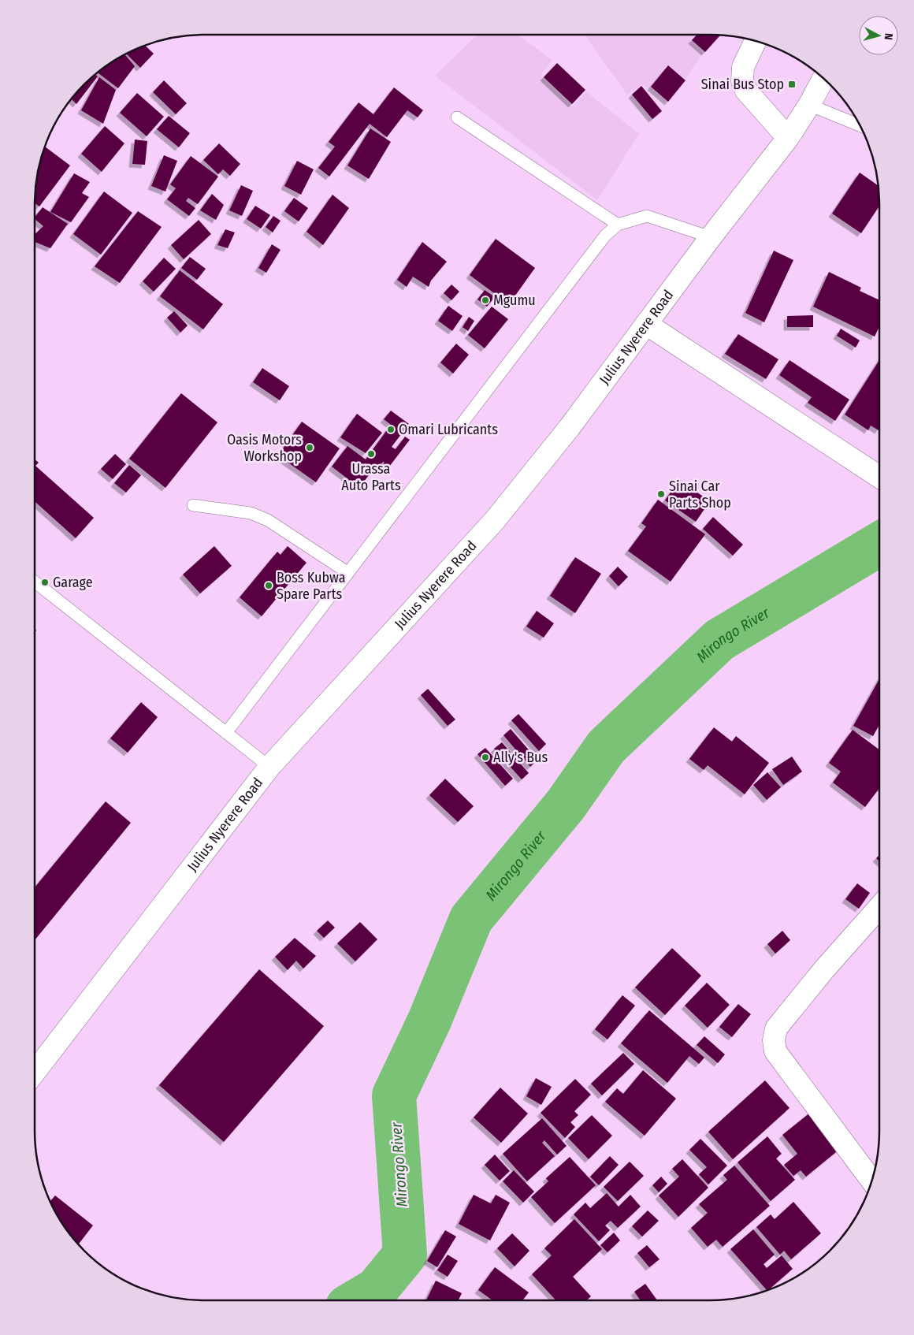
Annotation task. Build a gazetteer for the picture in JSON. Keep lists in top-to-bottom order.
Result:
{
  "streets": {
    "main road": ["Julius Nyerere Road"]
  },
  "water": ["Mirongo River"],
  "places": {
    "transit": ["Sinai Bus Stop"],
    "other": [
      "Mgumu",
      "Omari Lubricants",
      "Oasis Motors Workshop",
      "Urassa Auto Parts",
      "Sinai Car Parts Shop",
      "Garage",
      "Boss Kubwa Spare Parts",
      "Ally's Bus"
    ]
  },
  "north": "right"
}
